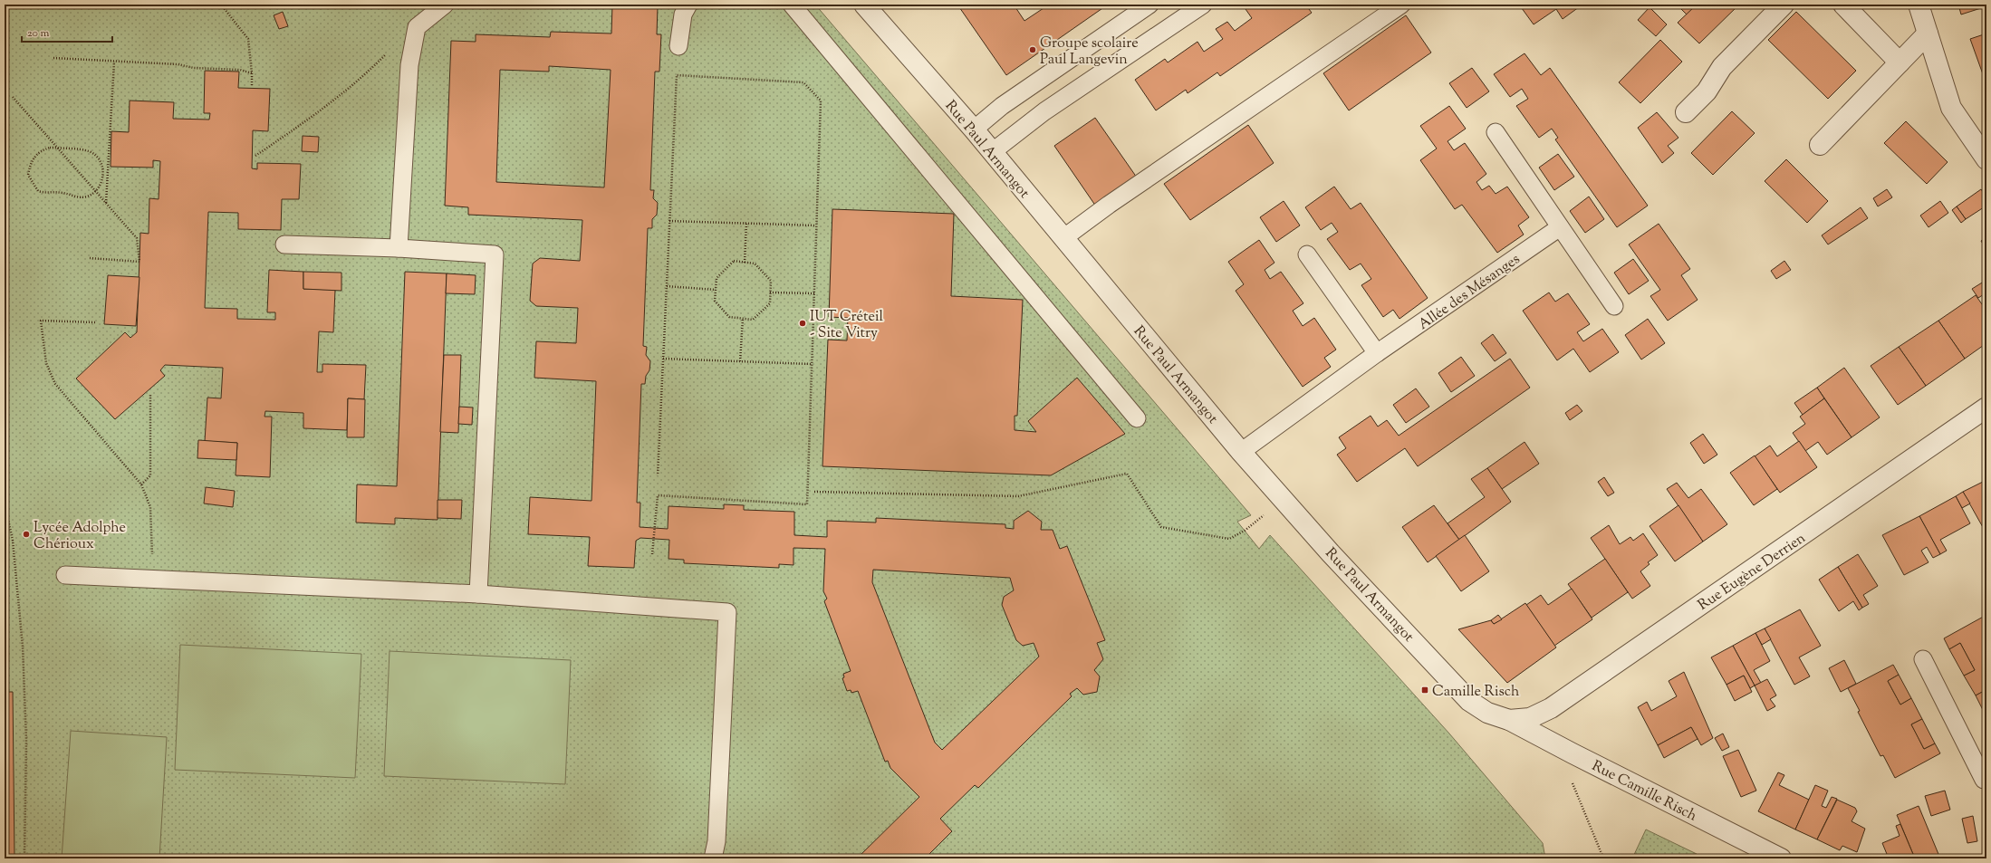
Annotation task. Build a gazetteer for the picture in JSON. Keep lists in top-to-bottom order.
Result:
{
  "streets": {
    "street": ["Rue Paul Armangot", "Rue Eugène Derrien", "Rue Camille Risch"],
    "lane": ["Allée des Mésanges"]
  },
  "crossings": [
    ["Rue Paul Armangot", "Allée des Mésanges"],
    ["Rue Paul Armangot", "Rue Eugène Derrien"],
    ["Rue Paul Armangot", "Rue Camille Risch"],
    ["Rue Eugène Derrien", "Rue Camille Risch"]
  ],
  "places": {
    "other": ["Groupe scolaire Paul Langevin", "IUT Créteil - Site Vitry", "Lycée Adolphe Chérioux"],
    "transit": ["Camille Risch"]
  },
  "scale_bar": "20 m"
}
